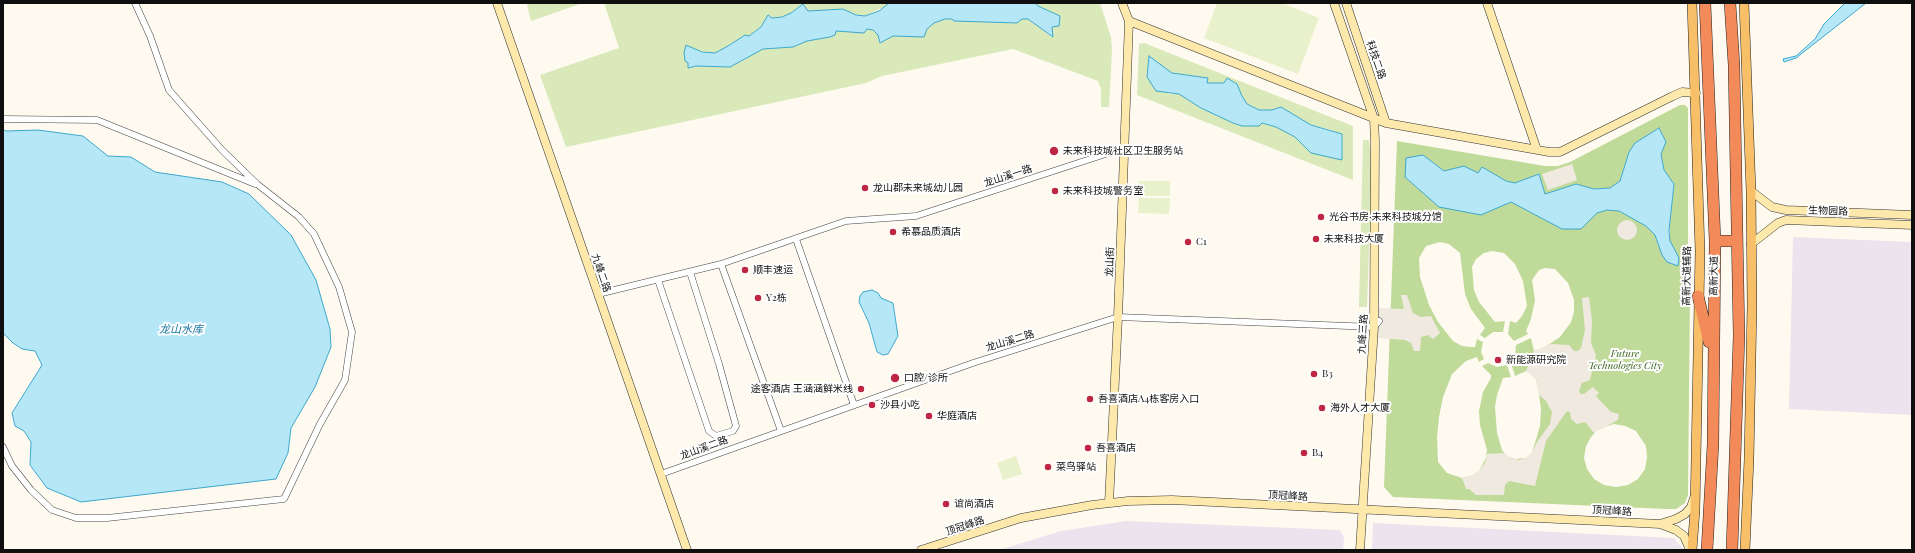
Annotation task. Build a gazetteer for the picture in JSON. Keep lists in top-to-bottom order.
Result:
{
  "streets": {
    "highway": ["高新大道"],
    "main road": ["高新大道辅路"],
    "street": [
      "科技二路",
      "龙山溪一路",
      "生物园路",
      "龙山街",
      "九峰二路",
      "九峰三路",
      "龙山溪二路",
      "顶冠峰路"
    ]
  },
  "crossings": [
    ["龙山溪一路", "龙山街"],
    ["龙山溪一路", "九峰二路"],
    ["龙山街", "龙山溪二路"],
    ["龙山街", "顶冠峰路"],
    ["九峰二路", "龙山溪二路"],
    ["九峰三路", "龙山溪二路"],
    ["九峰三路", "顶冠峰路"]
  ],
  "water": ["龙山水库"],
  "parks": ["Future Technologies City"],
  "places": [
    "未来科技城社区卫生服务站",
    "龙山郡未来城幼儿园",
    "未来科技城警务室",
    "光谷书房·未来科技城分馆",
    "希慕品质酒店",
    "未来科技大厦",
    "C1",
    "顺丰速运",
    "Y2栋",
    "新能源研究院",
    "B3",
    "口腔/诊所",
    "途客酒店 王涵涵鲜米线",
    "吾喜酒店A4栋客房入口",
    "沙县小吃",
    "海外人才大厦",
    "华庭酒店",
    "吾喜酒店",
    "B4",
    "菜鸟驿站",
    "谊尚酒店"
  ]
}
